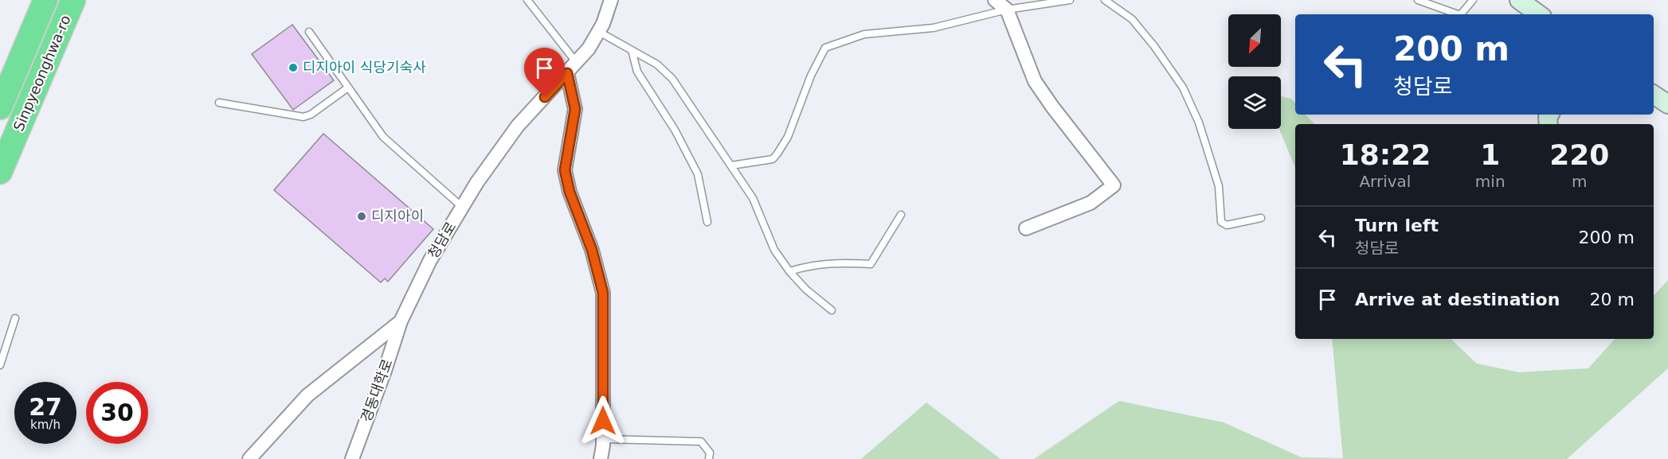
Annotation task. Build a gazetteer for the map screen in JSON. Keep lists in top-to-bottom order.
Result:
{
  "streets": {
    "highway": ["Sinpyeonghwa-ro"],
    "street": ["청담로", "경동대학로"]
  },
  "crossings": [
    ["청담로", "경동대학로"]
  ],
  "places": ["디지아이 식당기숙사", "디지아이"],
  "north": "bottom left",
  "page": {
    "turn": ["200 m", "청담로"],
    "eta": [
      "18:22",
      "Arrival",
      "1",
      "min",
      "220",
      "m"
    ],
    "list": [
      {
        "name": "Turn left",
        "note": "청담로",
        "value": "200 m"
      },
      {
        "name": "Arrive at destination",
        "value": "20 m"
      }
    ],
    "speed": "27 km/h",
    "limit": "30"
  }
}
